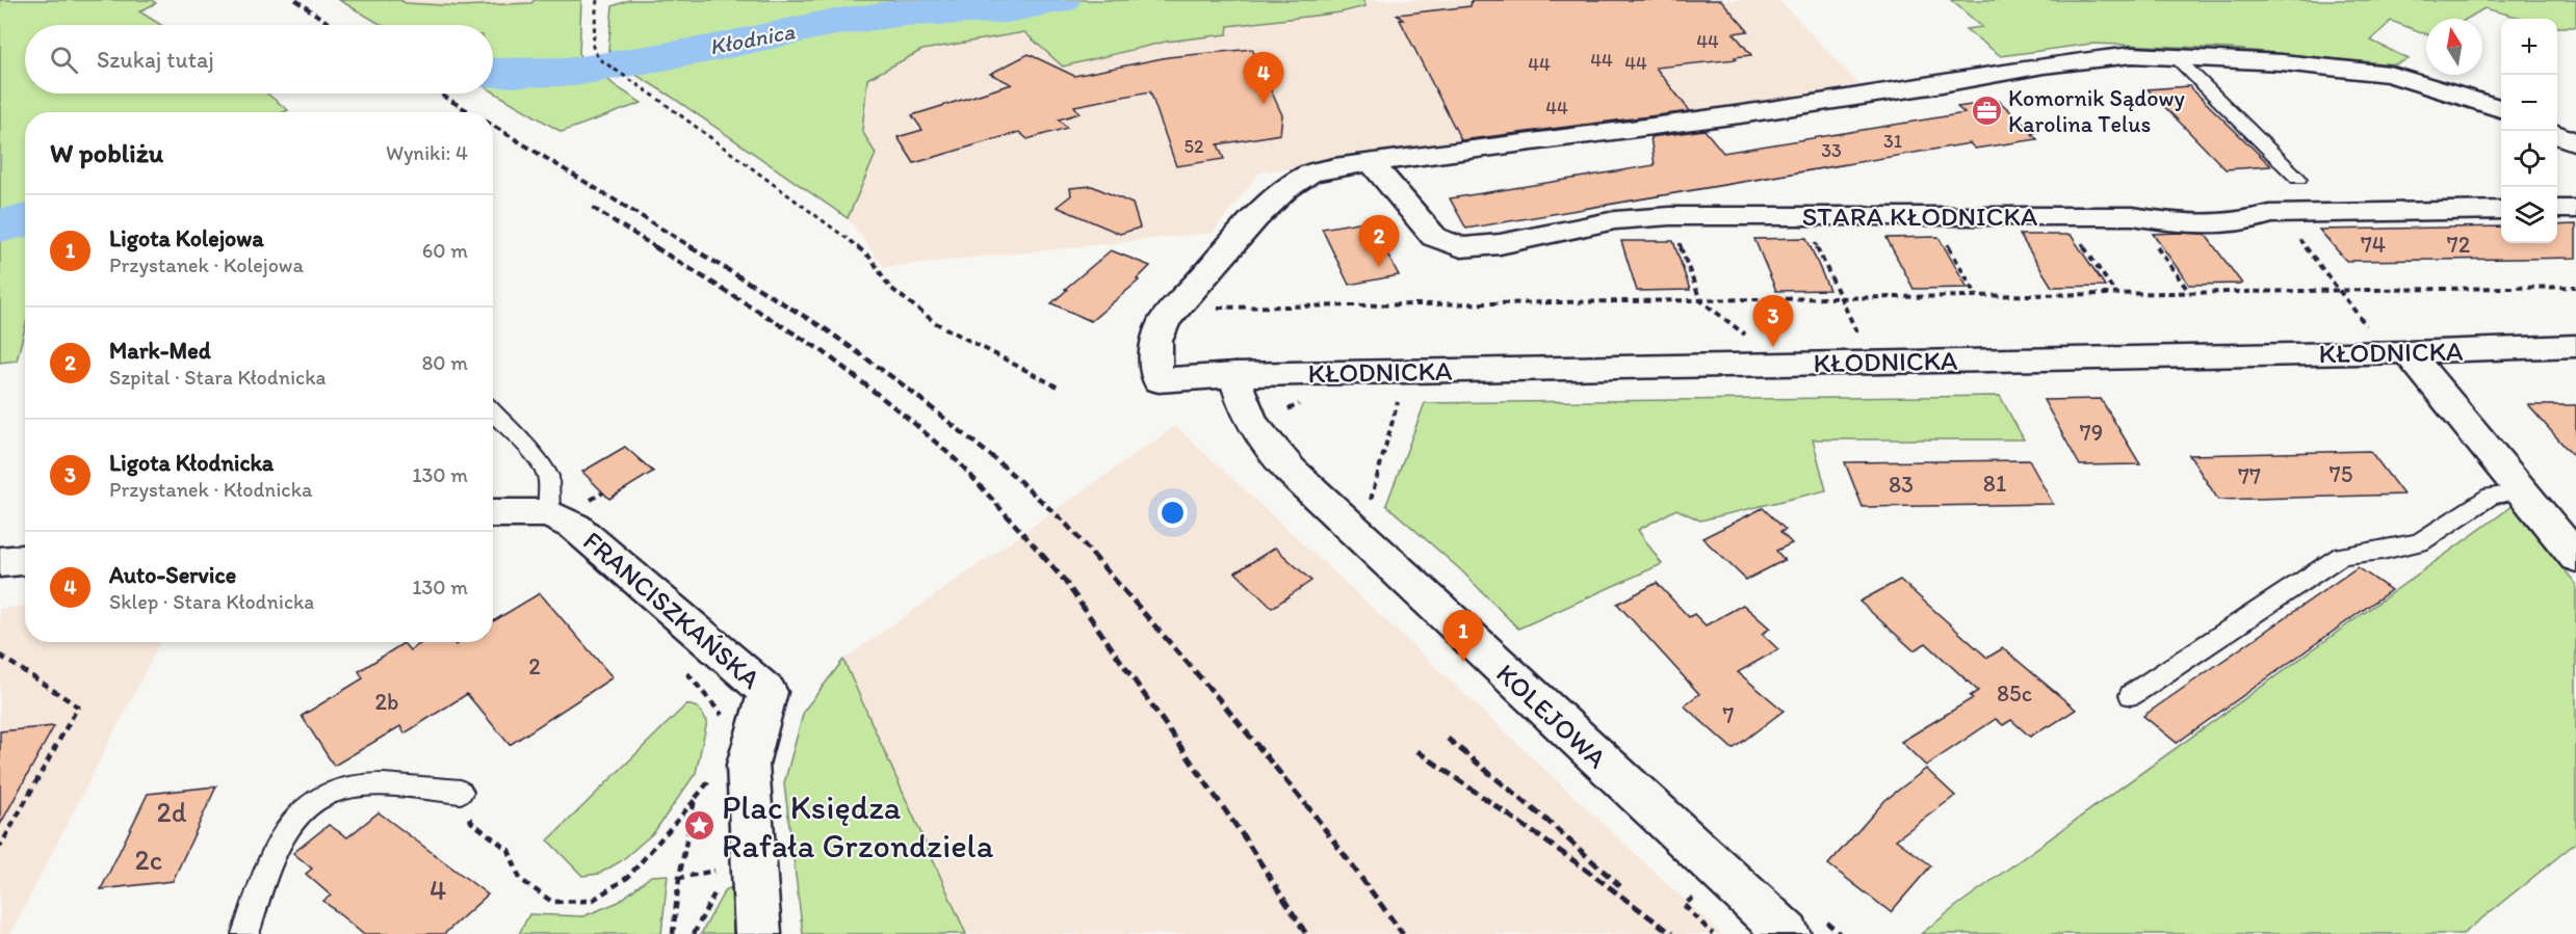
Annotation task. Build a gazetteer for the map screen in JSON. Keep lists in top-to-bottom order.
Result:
{
  "streets": {
    "street": [
      "STARA KŁODNICKA",
      "KŁODNICKA",
      "FRANCISZKAŃSKA",
      "KOLEJOWA"
    ]
  },
  "crossings": [
    ["KŁODNICKA", "KOLEJOWA"]
  ],
  "water": ["Kłodnica"],
  "places": {
    "office": ["Komornik Sądowy Karolina Telus"],
    "place": ["Plac Księdza Rafała Grzondziela"]
  },
  "house_numbers": [
    "44",
    "44",
    "44",
    "44",
    "44",
    "31",
    "52",
    "33",
    "74",
    "72",
    "79",
    "75",
    "77",
    "81",
    "83",
    "2",
    "85c",
    "2b",
    "7",
    "2d",
    "2c",
    "4"
  ],
  "north": "top",
  "page": {
    "map_buttons": ["+", "−"],
    "search": "Szukaj tutaj",
    "pins": [
      "4",
      "2",
      "3",
      "1"
    ],
    "heading": ["W pobliżu", "Wyniki: 4"],
    "list": [
      {
        "mark": "1",
        "name": "Ligota Kolejowa",
        "note": "Przystanek · Kolejowa",
        "value": "60 m"
      },
      {
        "mark": "2",
        "name": "Mark-Med",
        "note": "Szpital · Stara Kłodnicka",
        "value": "80 m"
      },
      {
        "mark": "3",
        "name": "Ligota Kłodnicka",
        "note": "Przystanek · Kłodnicka",
        "value": "130 m"
      },
      {
        "mark": "4",
        "name": "Auto-Service",
        "note": "Sklep · Stara Kłodnicka",
        "value": "130 m"
      }
    ]
  }
}
